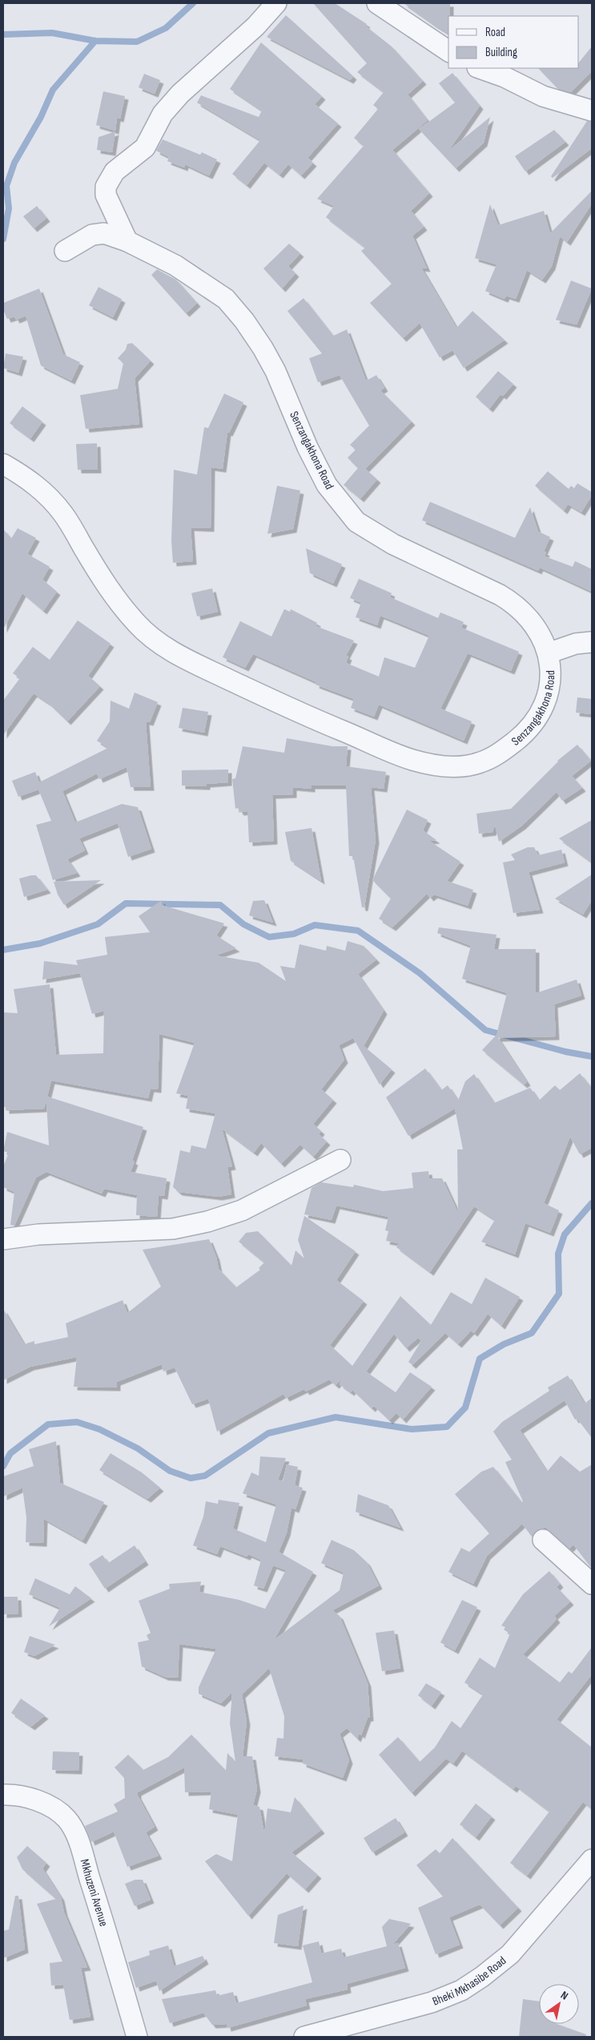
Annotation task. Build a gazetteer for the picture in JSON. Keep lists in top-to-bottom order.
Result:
{
  "streets": {
    "street": ["Senzangakhona Road", "Mkhuzeni Avenue", "Bheki Mkhasibe Road"]
  },
  "legend": ["Road", "Building"],
  "north": "top right"
}
